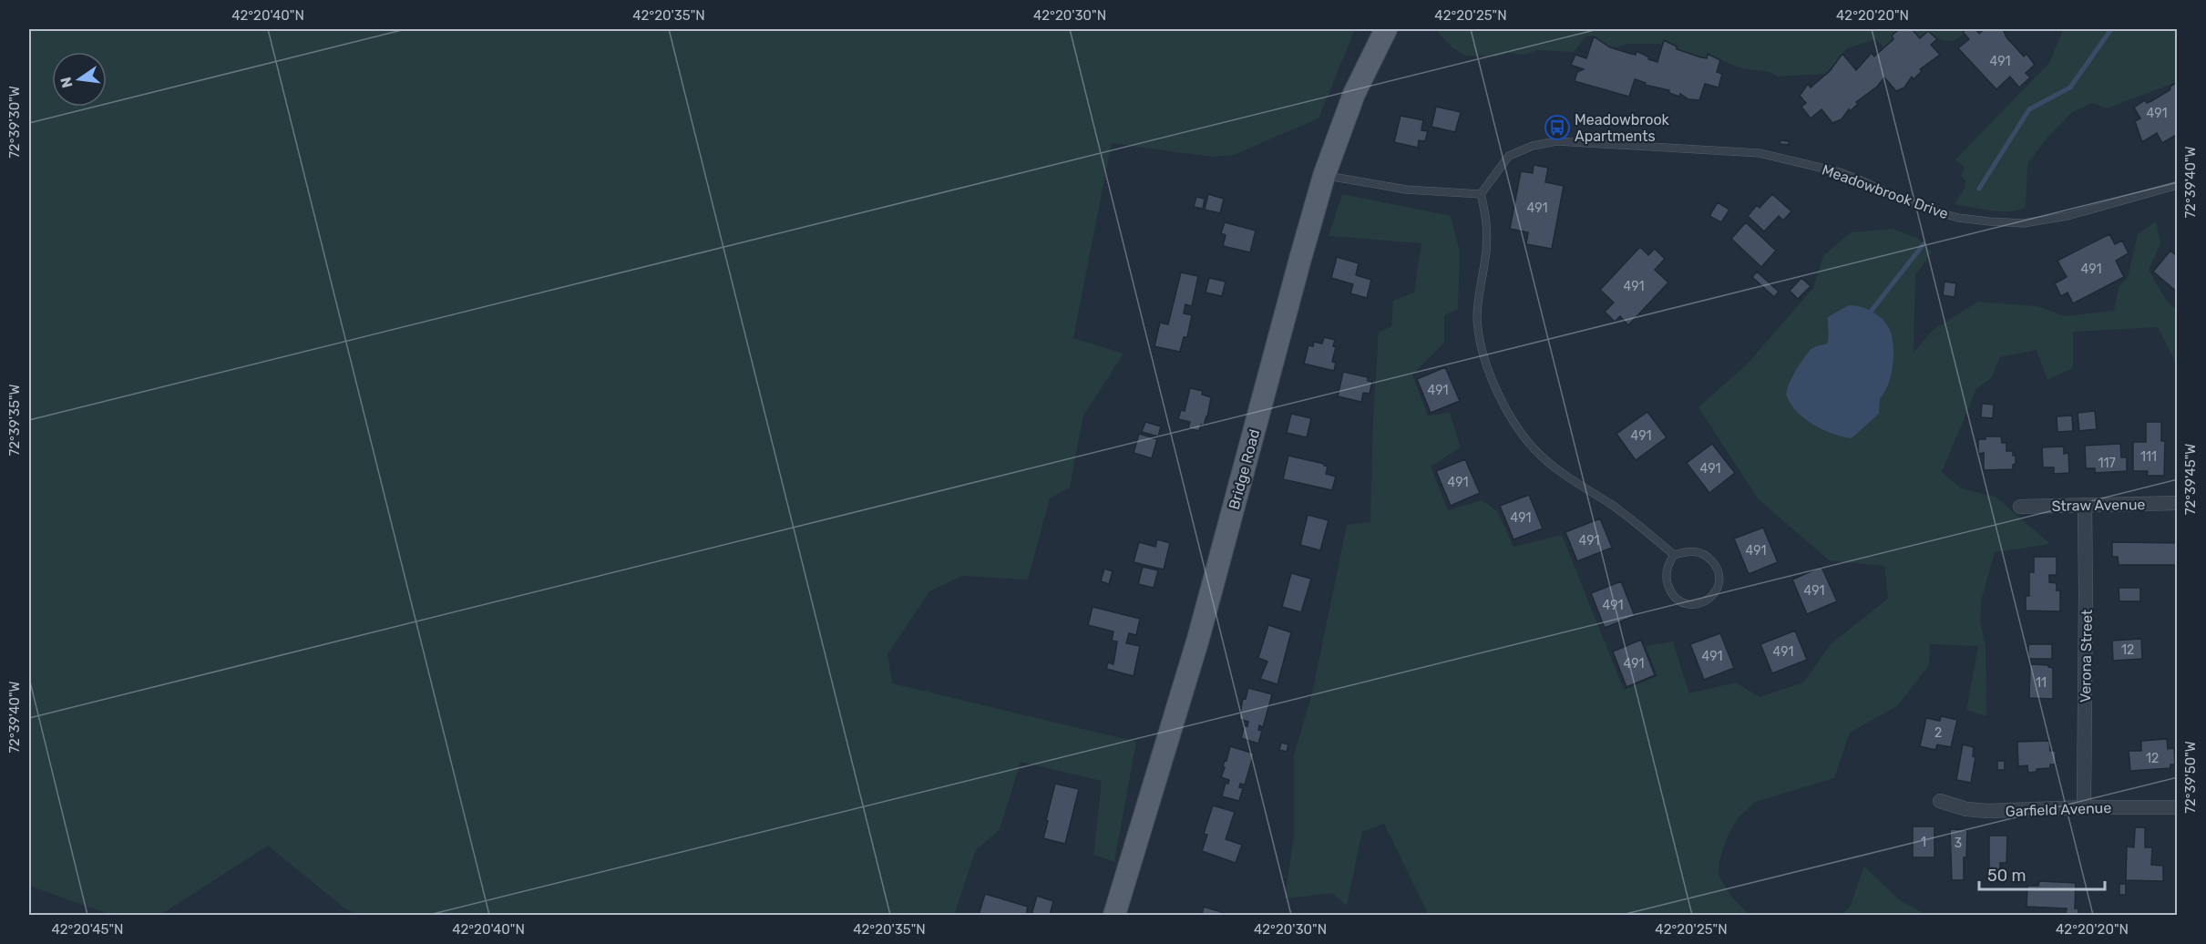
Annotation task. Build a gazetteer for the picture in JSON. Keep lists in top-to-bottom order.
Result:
{
  "streets": {
    "main road": ["Bridge Road"],
    "street": ["Straw Avenue", "Verona Street", "Garfield Avenue"],
    "lane": ["Meadowbrook Drive"]
  },
  "crossings": [
    ["Straw Avenue", "Verona Street"],
    ["Verona Street", "Garfield Avenue"]
  ],
  "places": {
    "bus stop": ["Meadowbrook Apartments"]
  },
  "house_numbers": [
    "491",
    "491",
    "491",
    "491",
    "491",
    "491",
    "491",
    "111",
    "117",
    "491",
    "491",
    "491",
    "491",
    "491",
    "491",
    "491",
    "12",
    "491",
    "491",
    "491",
    "11",
    "2",
    "12",
    "1",
    "3"
  ],
  "scale_bar": "50 m",
  "north": "left",
  "coordinates": [
    "42°20'40\"N",
    "42°20'35\"N",
    "42°20'30\"N",
    "42°20'25\"N",
    "42°20'20\"N",
    "72°39'30\"W",
    "72°39'40\"W",
    "72°39'35\"W",
    "72°39'45\"W",
    "72°39'50\"W",
    "42°20'45\"N"
  ]
}
